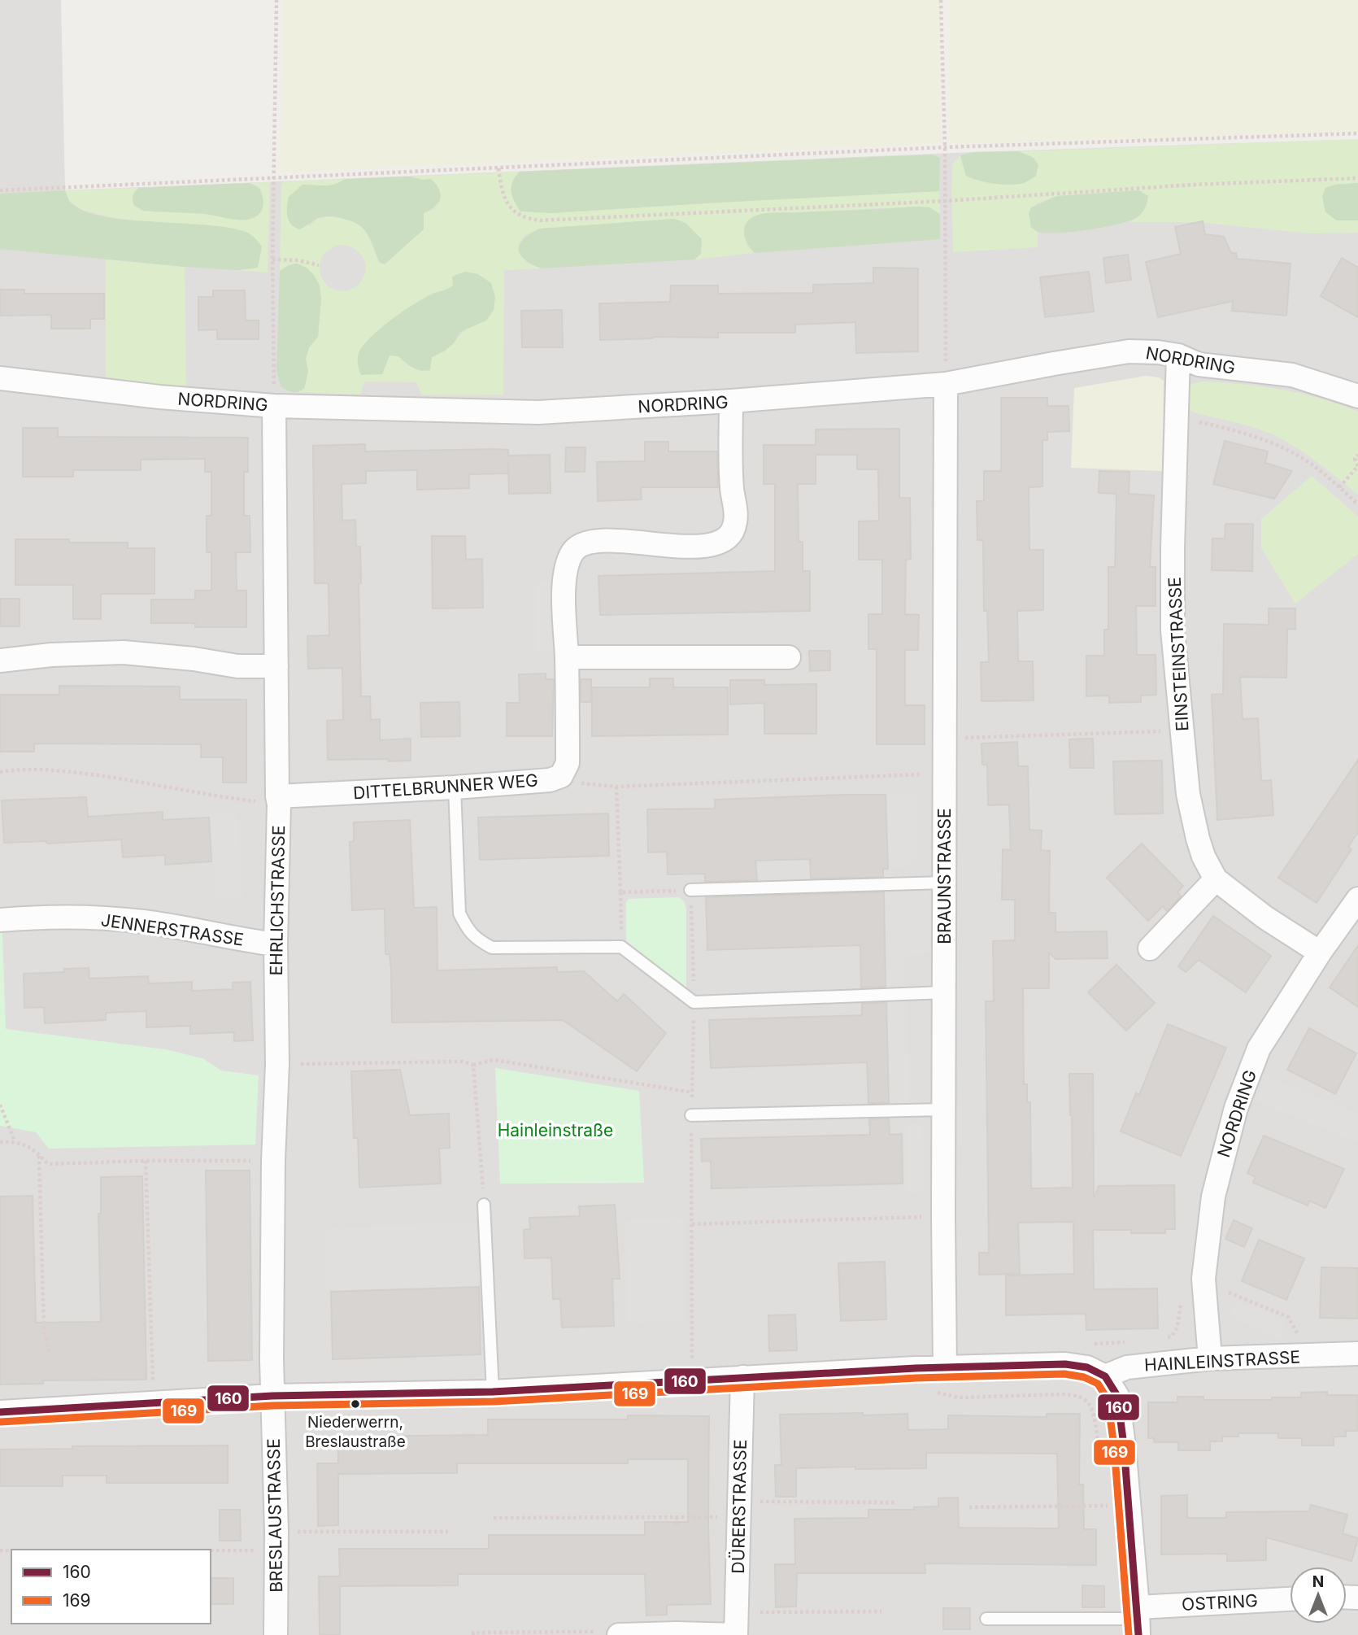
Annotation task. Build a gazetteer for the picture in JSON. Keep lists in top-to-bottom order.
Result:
{
  "streets": {
    "street": [
      "NORDRING",
      "EINSTEINSTRASSE",
      "DITTELBRUNNER WEG",
      "BRAUNSTRASSE",
      "EHRLICHSTRASSE",
      "JENNERSTRASSE",
      "HAINLEINSTRASSE",
      "DÜRERSTRASSE",
      "BRESLAUSTRASSE",
      "OSTRING"
    ]
  },
  "crossings": [
    ["NORDRING", "EINSTEINSTRASSE"],
    ["NORDRING", "DITTELBRUNNER WEG"],
    ["NORDRING", "BRAUNSTRASSE"],
    ["NORDRING", "EHRLICHSTRASSE"],
    ["NORDRING", "HAINLEINSTRASSE"],
    ["DITTELBRUNNER WEG", "EHRLICHSTRASSE"],
    ["EHRLICHSTRASSE", "JENNERSTRASSE"],
    ["EHRLICHSTRASSE", "BRESLAUSTRASSE"]
  ],
  "parks": ["Hainleinstraße"],
  "places": ["Niederwerrn, Breslaustraße"],
  "lines": ["transit line 160", "transit line 169"],
  "legend": ["160", "169"],
  "north": "top"
}
